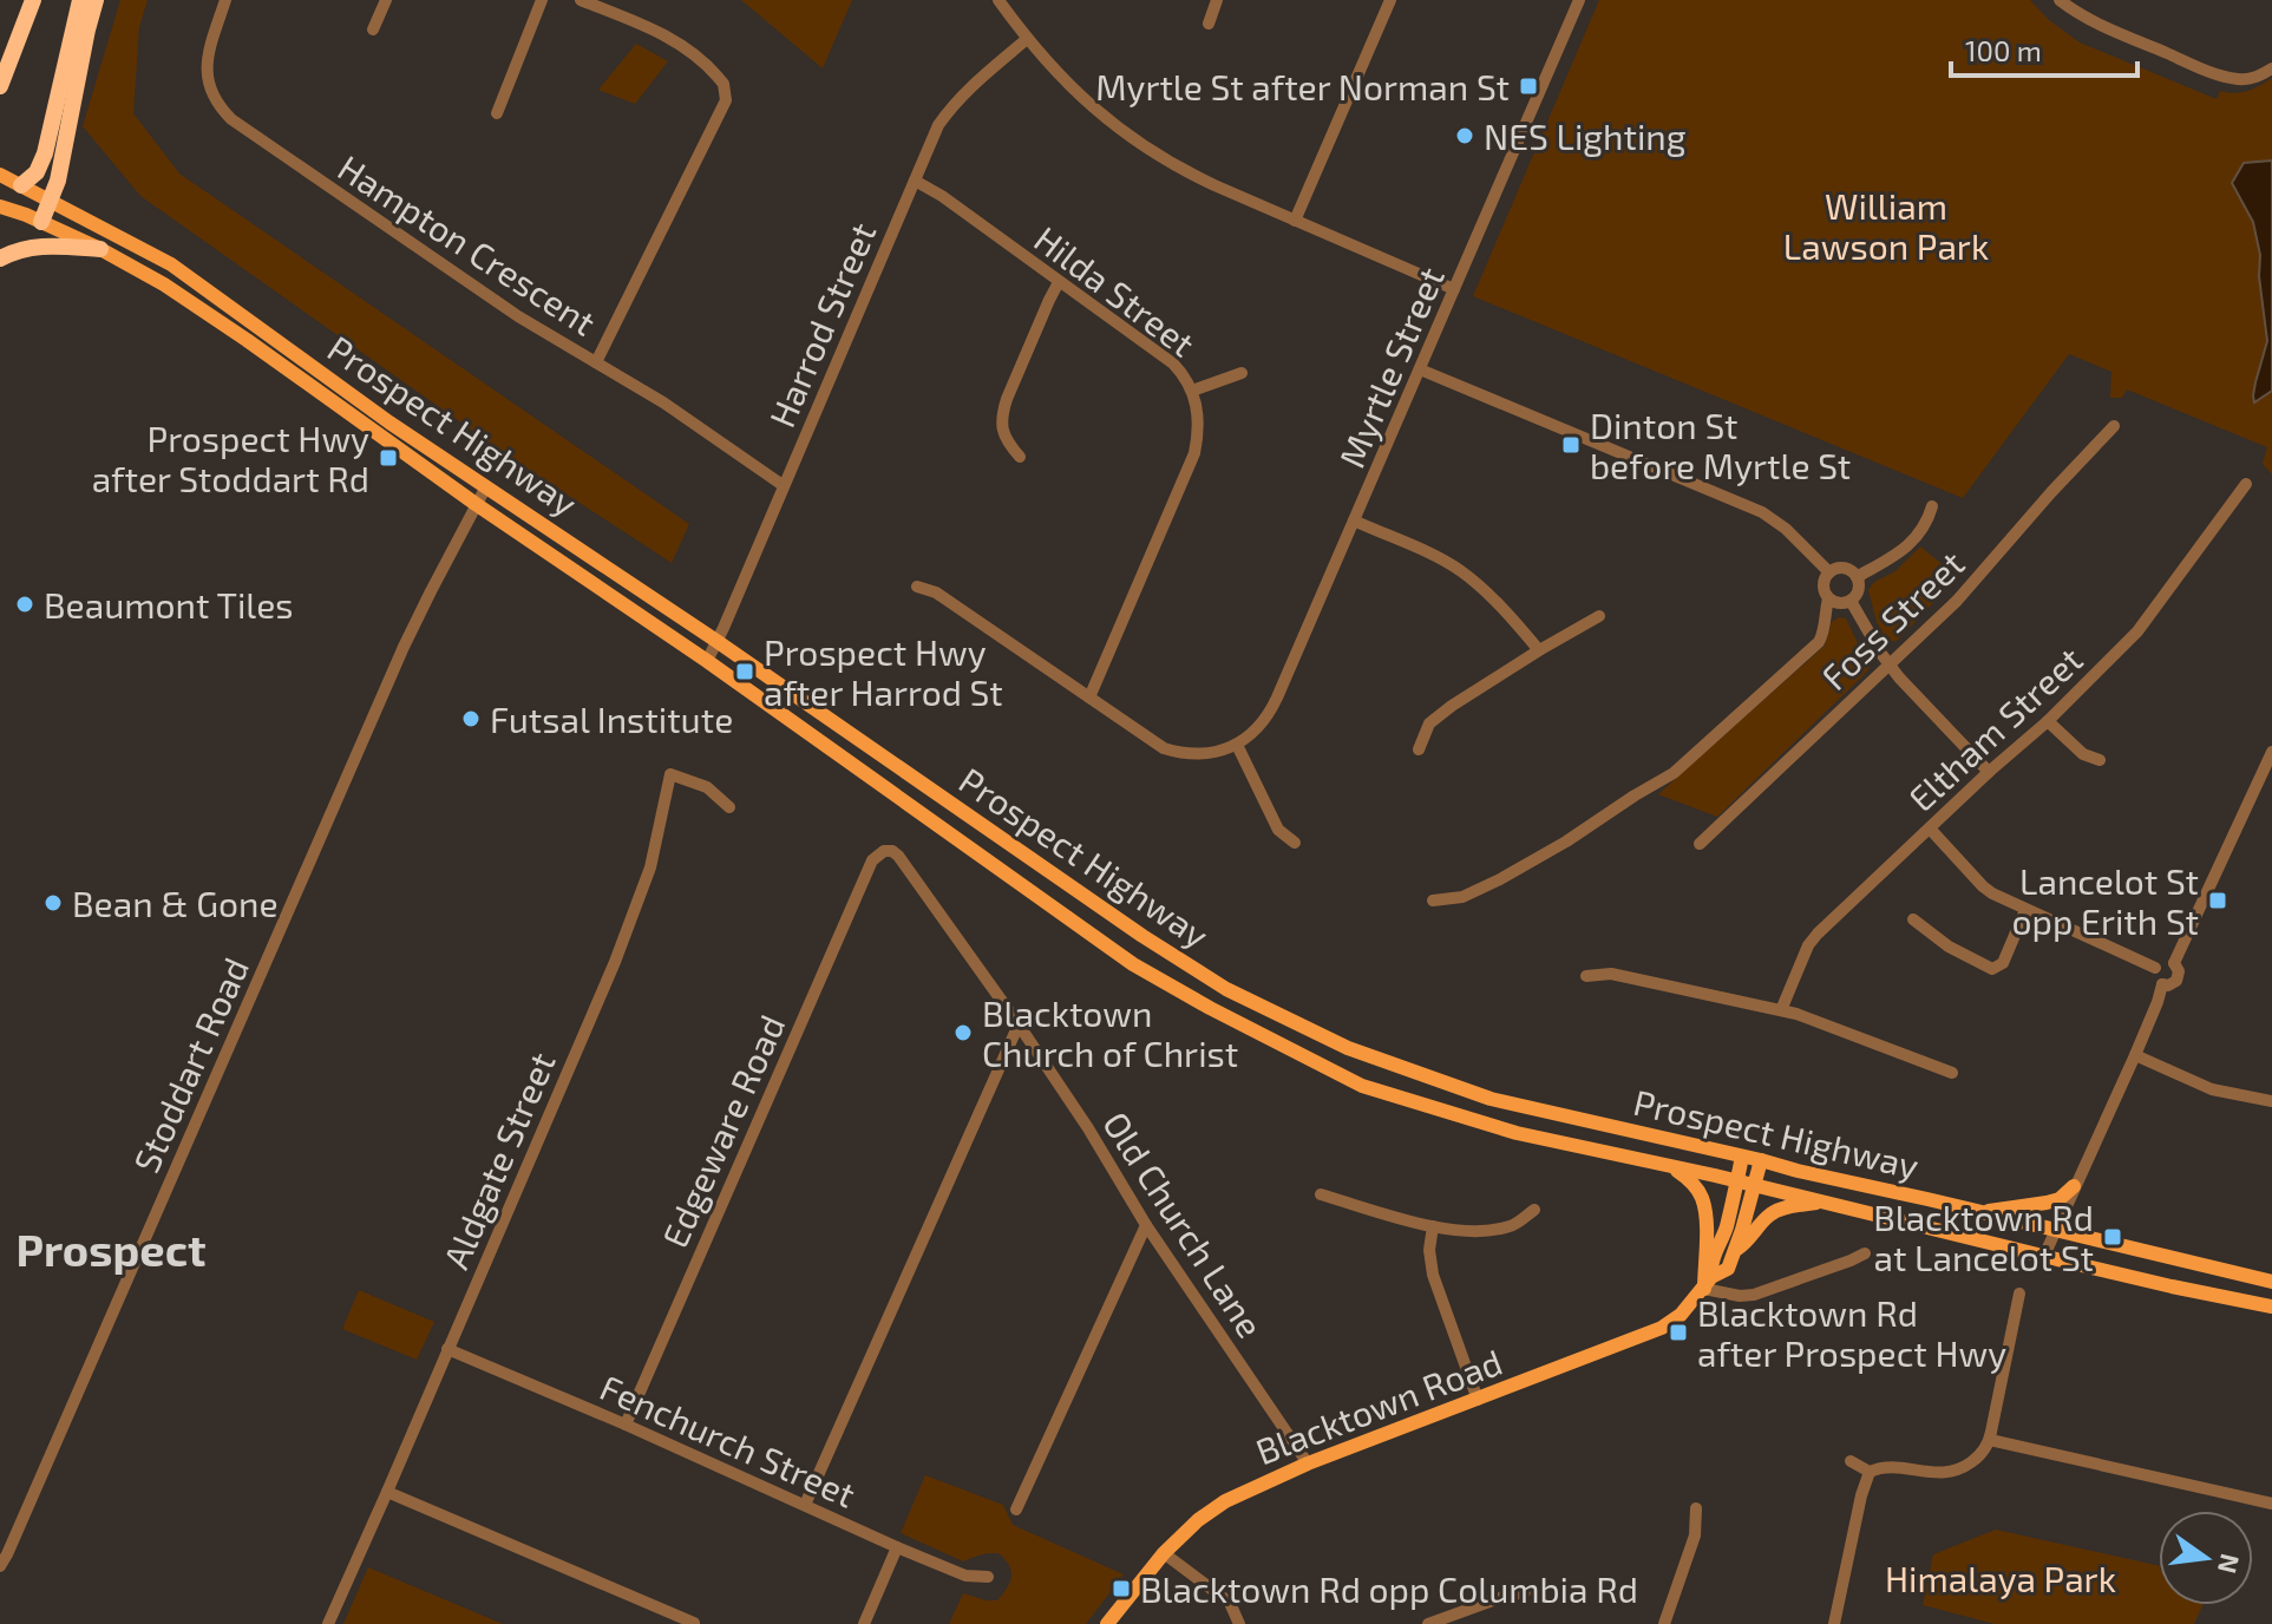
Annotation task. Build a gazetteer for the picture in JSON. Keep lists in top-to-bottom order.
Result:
{
  "streets": {
    "main road": ["Prospect Highway", "Blacktown Road"],
    "street": [
      "Hampton Crescent",
      "Hilda Street",
      "Harrod Street",
      "Myrtle Street",
      "Foss Street",
      "Eltham Street",
      "Stoddart Road",
      "Edgeware Road",
      "Aldgate Street",
      "Old Church Lane",
      "Fenchurch Street"
    ]
  },
  "crossings": [
    ["Hampton Crescent", "Harrod Street"],
    ["Hilda Street", "Harrod Street"],
    ["Harrod Street", "Prospect Highway"],
    ["Prospect Highway", "Stoddart Road"],
    ["Prospect Highway", "Blacktown Road"],
    ["Edgeware Road", "Old Church Lane"],
    ["Edgeware Road", "Fenchurch Street"],
    ["Aldgate Street", "Fenchurch Street"],
    ["Old Church Lane", "Blacktown Road"]
  ],
  "districts": ["Prospect"],
  "parks": ["William Lawson Park", "Himalaya Park"],
  "places": {
    "transit": [
      "Myrtle St after Norman St",
      "Dinton St before Myrtle St",
      "Prospect Hwy after Stoddart Rd",
      "Prospect Hwy after Harrod St",
      "Lancelot St opp Erith St",
      "Blacktown Rd at Lancelot St",
      "Blacktown Rd after Prospect Hwy",
      "Blacktown Rd opp Columbia Rd"
    ],
    "other": [
      "NES Lighting",
      "Beaumont Tiles",
      "Futsal Institute",
      "Bean & Gone",
      "Blacktown Church of Christ"
    ]
  },
  "scale_bar": "100 m",
  "north": "right"
}
